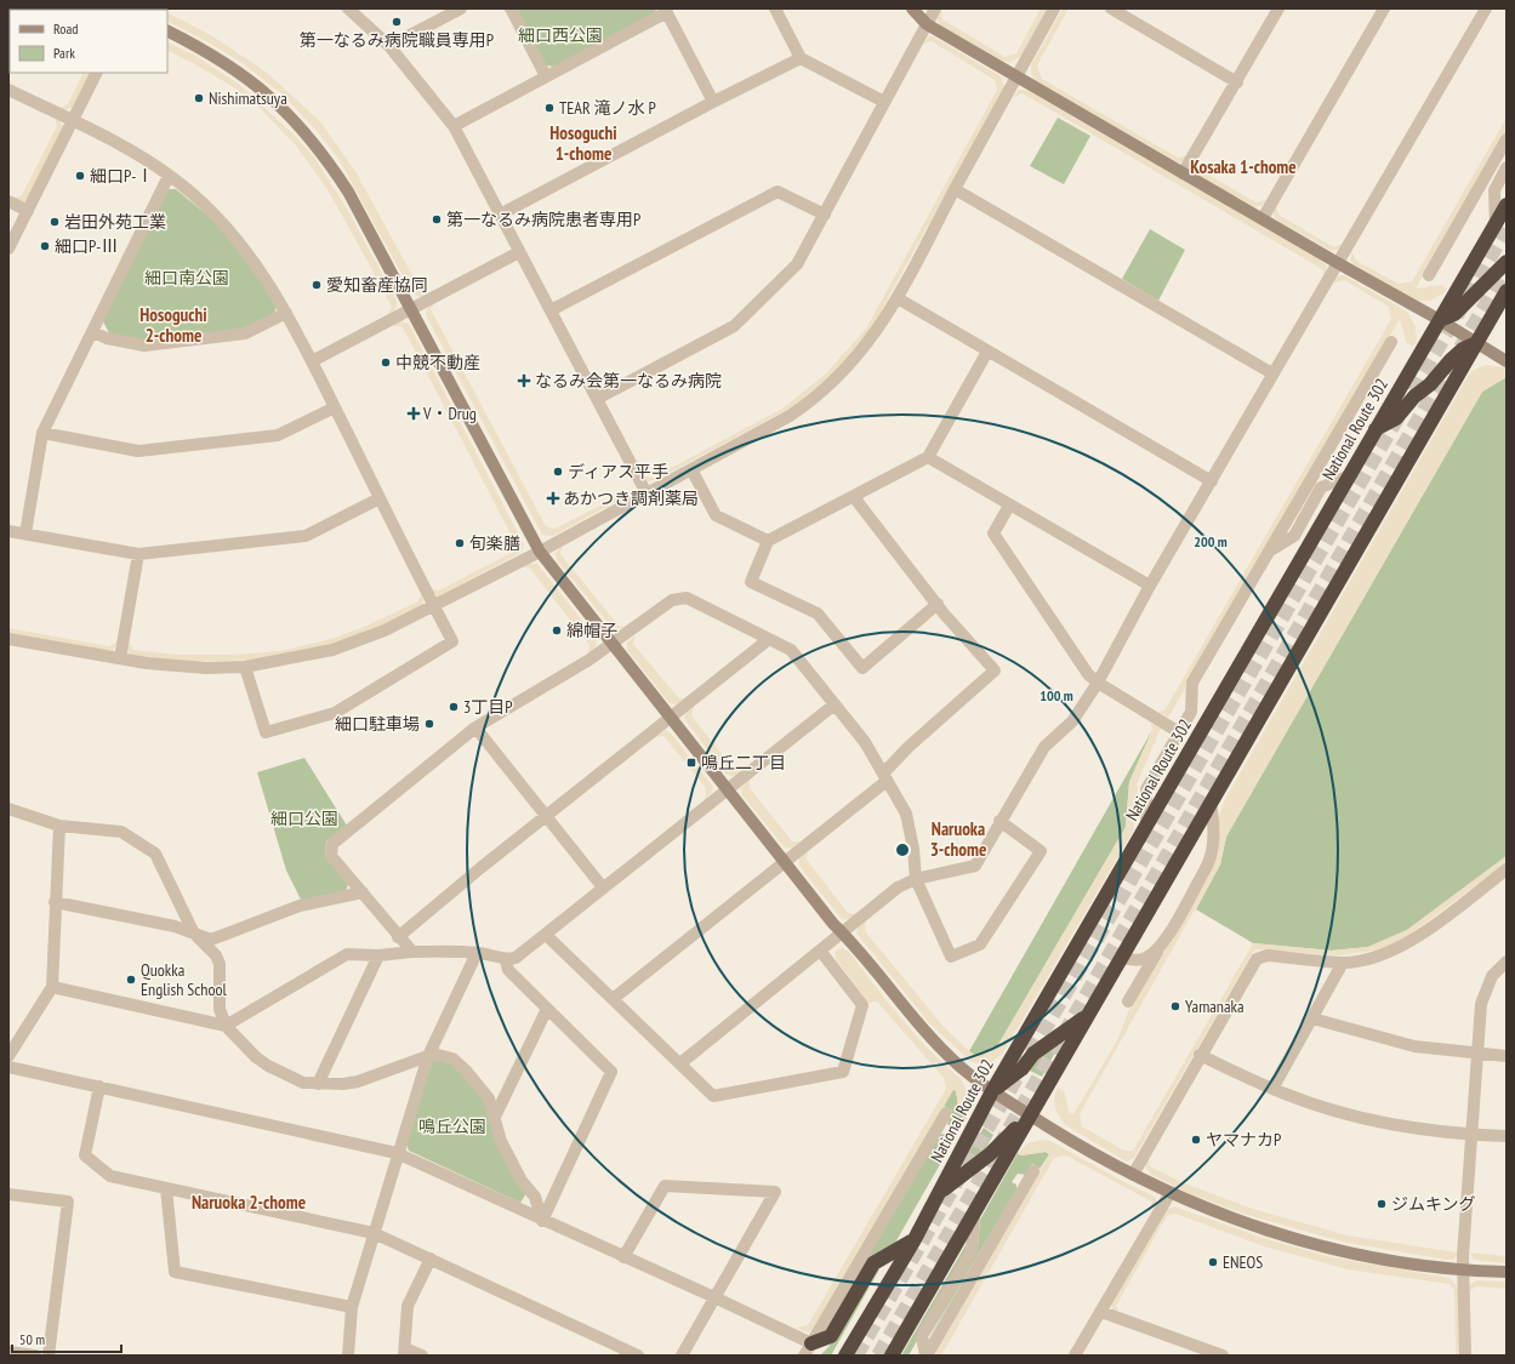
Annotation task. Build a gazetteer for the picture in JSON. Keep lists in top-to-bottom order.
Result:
{
  "streets": {
    "highway": ["National Route 302"]
  },
  "districts": [
    "Hosoguchi 1-chome",
    "Kosaka 1-chome",
    "Hosoguchi 2-chome",
    "Naruoka 3-chome",
    "Naruoka 2-chome"
  ],
  "parks": [
    "細口西公園",
    "細口南公園",
    "細口公園",
    "鳴丘公園"
  ],
  "places": {
    "other": [
      "第一なるみ病院職員専用P",
      "Nishimatsuya",
      "TEAR 滝ノ水 P",
      "細口P-Ⅰ",
      "第一なるみ病院患者専用P",
      "岩田外苑工業",
      "細口P-Ⅲ",
      "愛知畜産協同",
      "中競不動産",
      "ディアス平手",
      "旬楽膳",
      "綿帽子",
      "3丁目P",
      "細口駐車場",
      "Quokka English School",
      "Yamanaka",
      "ヤマナカP",
      "ジムキング",
      "ENEOS"
    ],
    "health": ["なるみ会第一なるみ病院", "V・Drug", "あかつき調剤薬局"],
    "transit": ["鳴丘二丁目"]
  },
  "legend": ["Road", "Park"],
  "scale_bar": "50 m",
  "rings": ["200 m", "100 m"]
}
